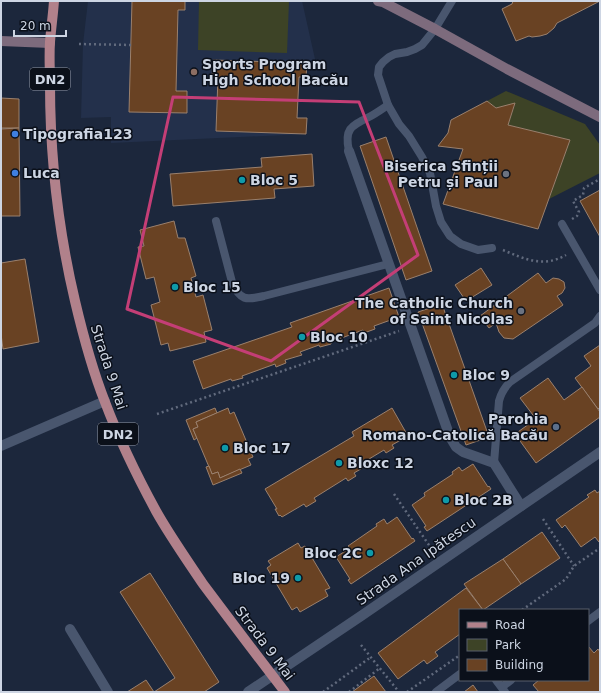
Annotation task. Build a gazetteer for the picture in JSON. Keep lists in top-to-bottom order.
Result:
{
  "streets": {
    "main road": ["DN2", "Strada 9 Mai"],
    "street": ["Strada Ana Ipătescu"]
  },
  "crossings": [
    ["Strada 9 Mai", "Strada Ana Ipătescu"]
  ],
  "places": [
    "Sports Program High School Bacău",
    "Tipografia123",
    "Luca",
    "Biserica Sfinții Petru și Paul",
    "Bloc 5",
    "Bloc 15",
    "The Catholic Church of Saint Nicolas",
    "Bloc 10",
    "Bloc 9",
    "Parohia Romano-Catolică Bacău",
    "Bloc 17",
    "Bloxc 12",
    "Bloc 2B",
    "Bloc 2C",
    "Bloc 19"
  ],
  "legend": ["Road", "Park", "Building"],
  "scale_bar": "20 m"
}
